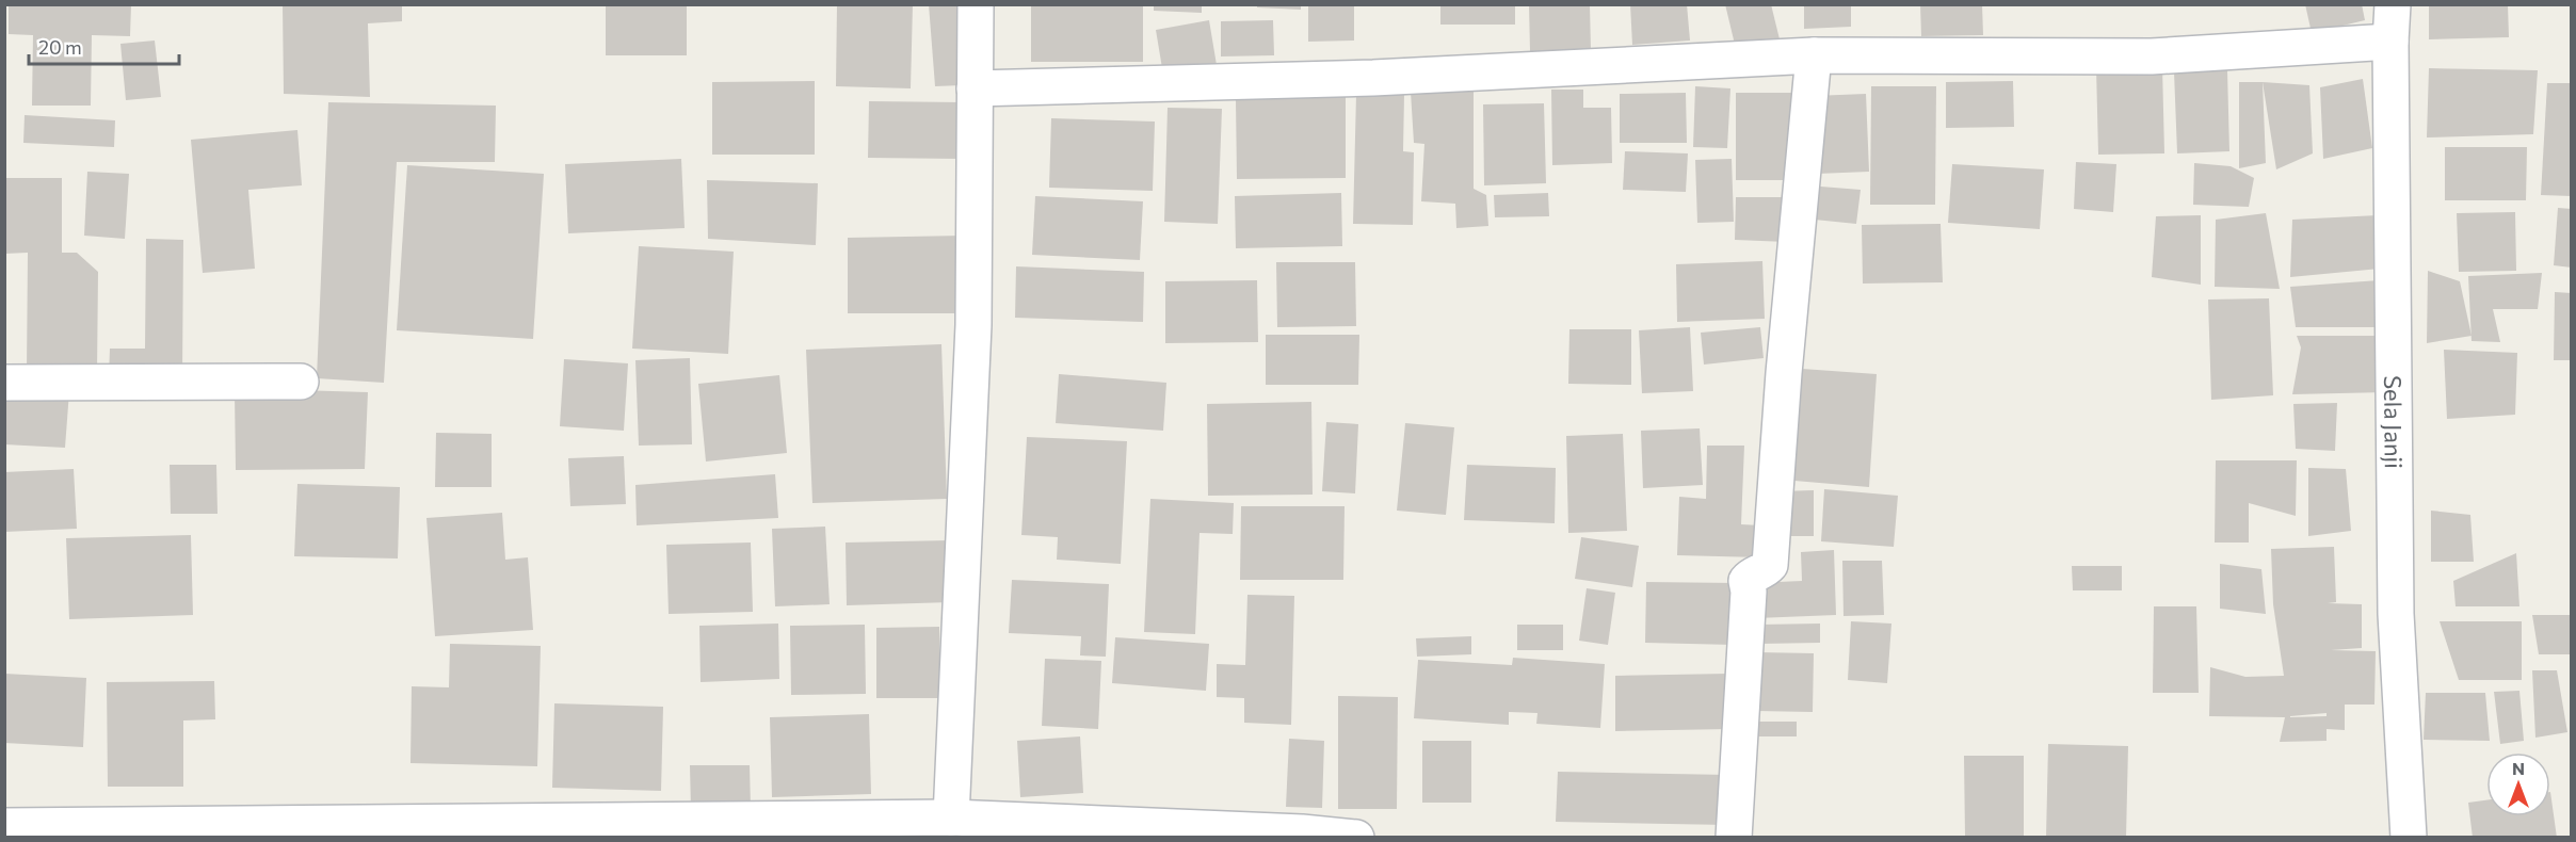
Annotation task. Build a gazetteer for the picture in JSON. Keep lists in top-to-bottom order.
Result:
{
  "streets": {
    "street": ["Sela Janji"]
  },
  "scale_bar": "20 m",
  "north": "top"
}
